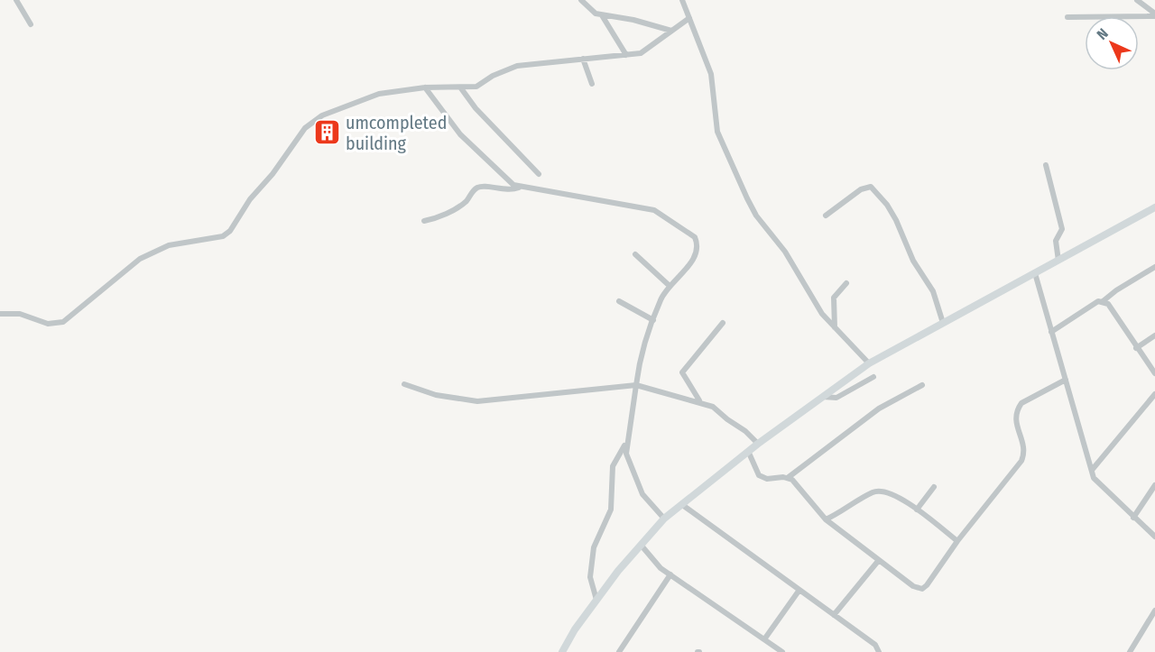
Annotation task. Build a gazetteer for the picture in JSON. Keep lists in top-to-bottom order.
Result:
{
  "places": {
    "building": ["umcompleted building"]
  },
  "north": "top left"
}
